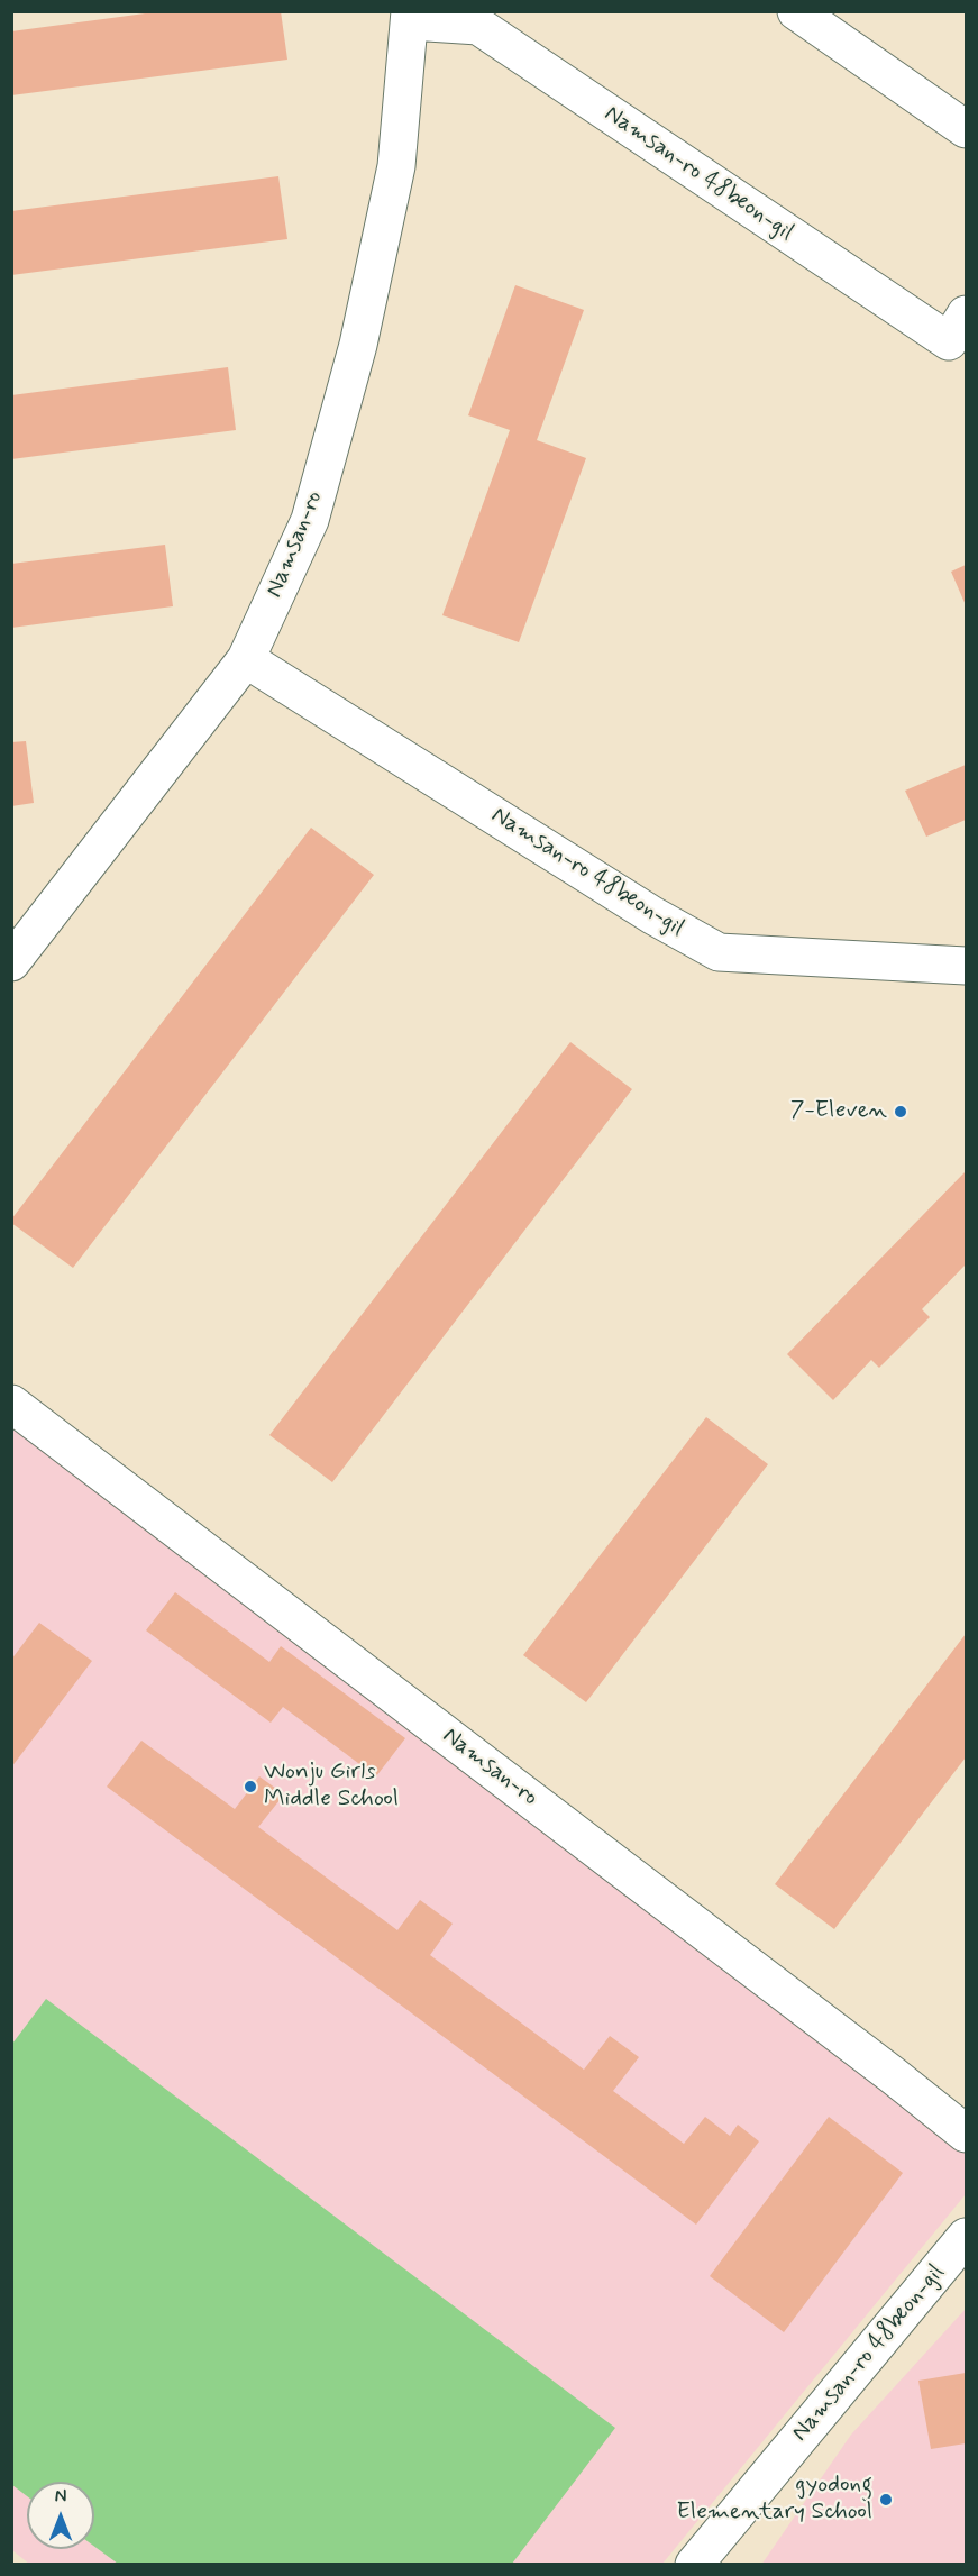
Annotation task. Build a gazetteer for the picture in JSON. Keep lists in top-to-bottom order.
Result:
{
  "streets": {
    "street": ["Namsan-ro 48beon-gil", "Namsan-ro"]
  },
  "crossings": [
    ["Namsan-ro 48beon-gil", "Namsan-ro"]
  ],
  "places": ["7-Eleven", "Wonju Girls Middle School", "gyodong Elementary School"],
  "north": "top"
}
